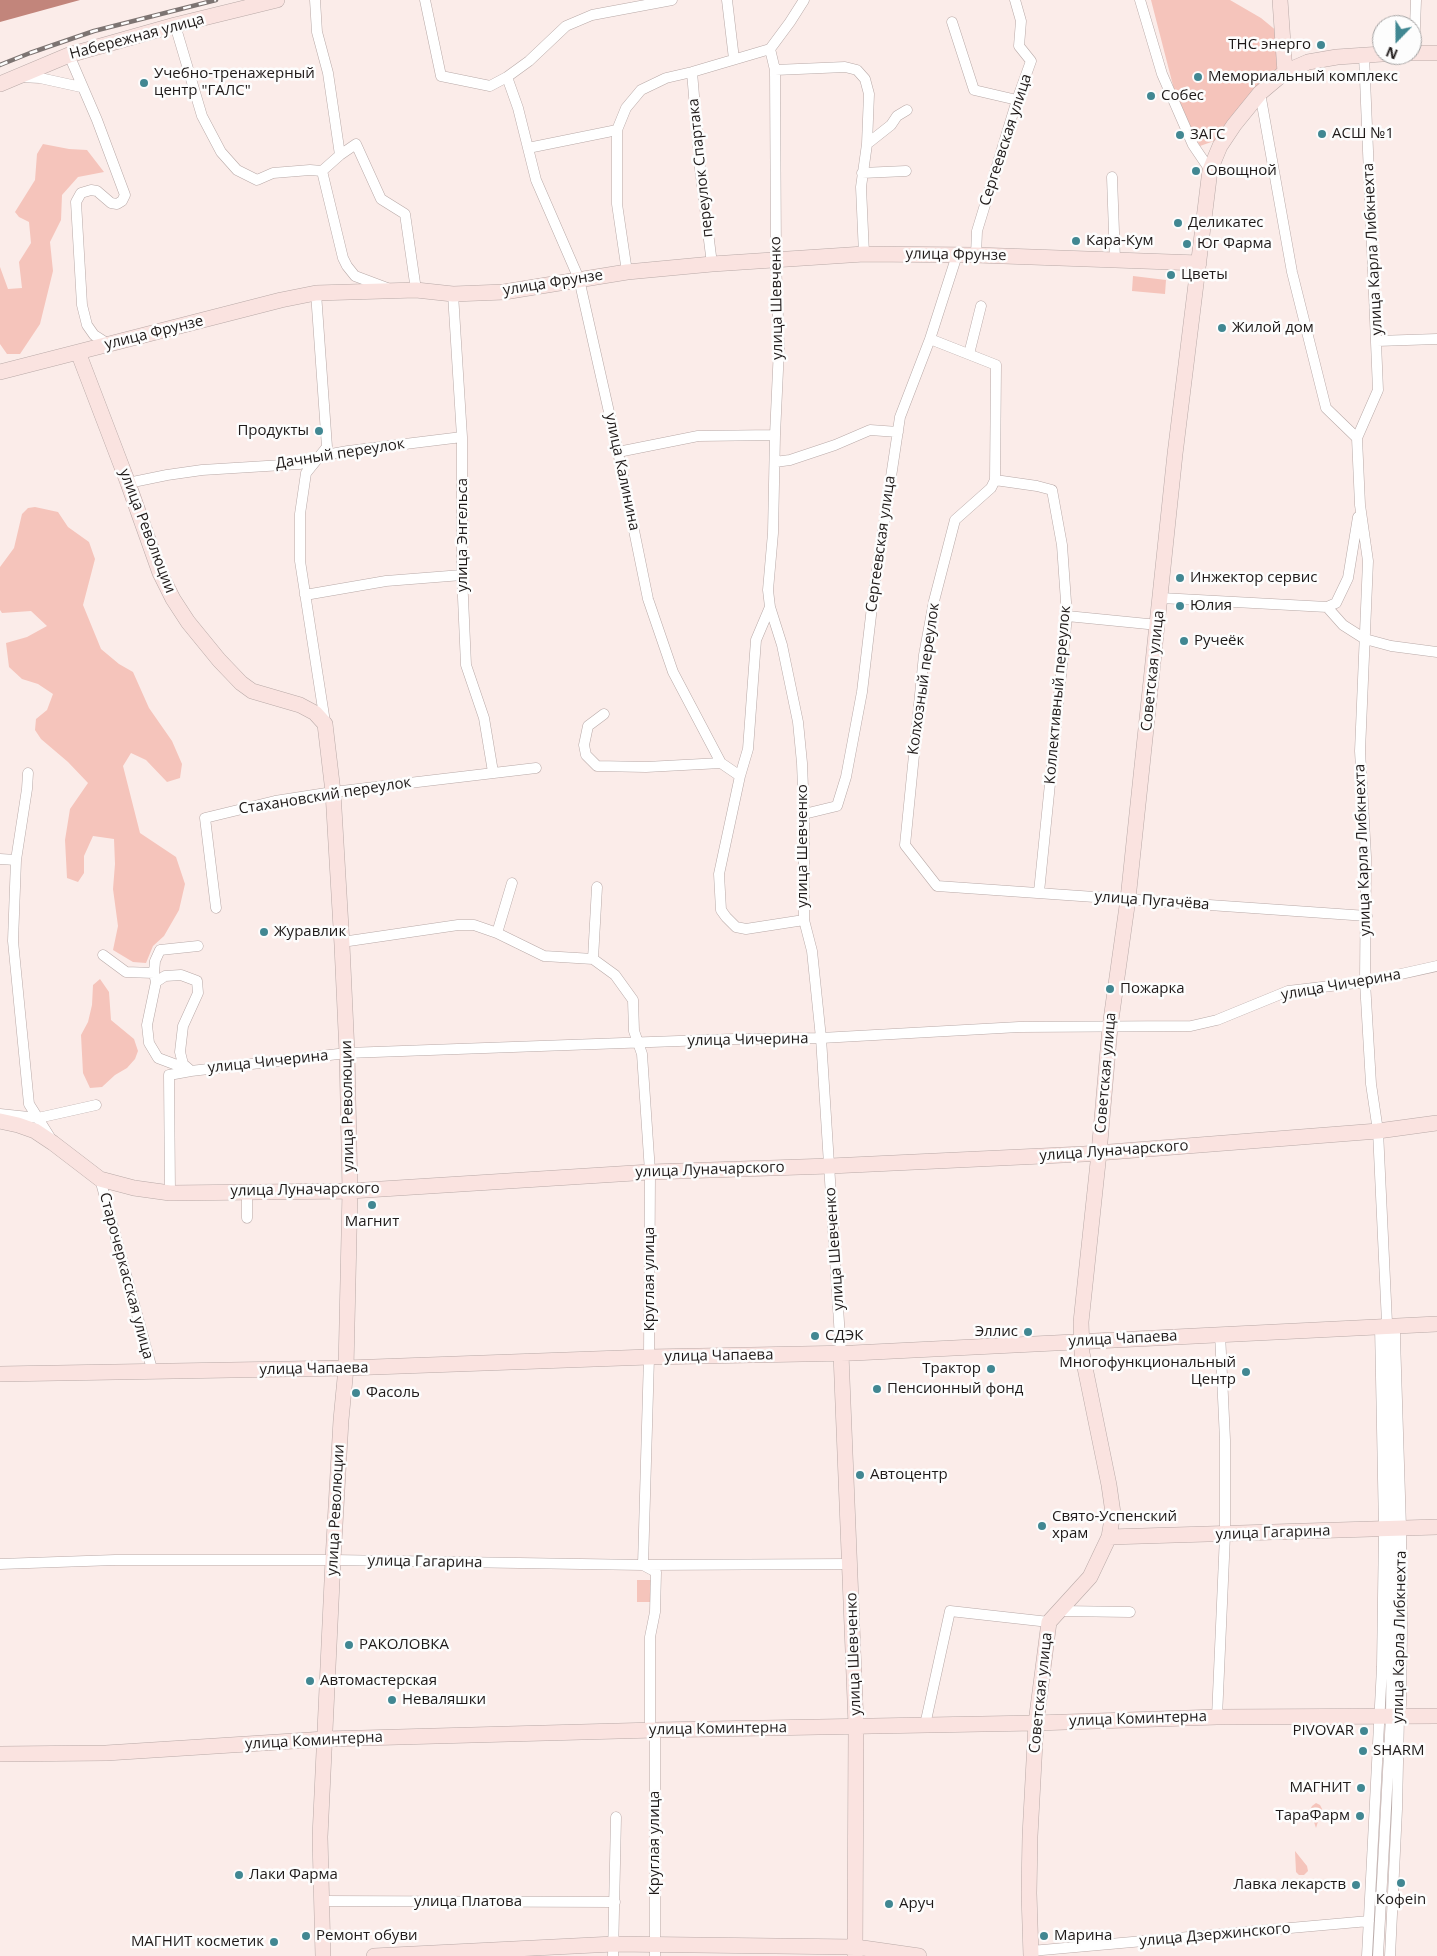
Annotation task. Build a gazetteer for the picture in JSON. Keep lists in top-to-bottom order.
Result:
{
  "streets": {
    "street": [
      "Набережная улица",
      "Сергеевская улица",
      "переулок Спартака",
      "улица Карла Либкнехта",
      "улица Фрунзе",
      "улица Шевченко",
      "Дачный переулок",
      "улица Калинина",
      "улица Революции",
      "улица Энгельса",
      "Советская улица",
      "Колхозный переулок",
      "Коллективный переулок",
      "Стахановский переулок",
      "улица Пугачёва",
      "улица Чичерина",
      "улица Луначарского",
      "Старочеркасская улица",
      "Круглая улица",
      "улица Чапаева",
      "улица Гагарина",
      "улица Коминтерна",
      "улица Платова",
      "улица Дзержинского"
    ]
  },
  "crossings": [
    ["Сергеевская улица", "улица Фрунзе"],
    ["Сергеевская улица", "улица Шевченко"],
    ["переулок Спартака", "улица Фрунзе"],
    ["улица Карла Либкнехта", "Советская улица"],
    ["улица Карла Либкнехта", "улица Пугачёва"],
    ["улица Карла Либкнехта", "улица Чичерина"],
    ["улица Карла Либкнехта", "улица Луначарского"],
    ["улица Карла Либкнехта", "улица Чапаева"],
    ["улица Карла Либкнехта", "улица Гагарина"],
    ["улица Карла Либкнехта", "улица Коминтерна"],
    ["улица Карла Либкнехта", "улица Дзержинского"],
    ["улица Фрунзе", "улица Шевченко"],
    ["улица Фрунзе", "улица Калинина"],
    ["улица Фрунзе", "улица Революции"],
    ["улица Фрунзе", "улица Энгельса"],
    ["улица Фрунзе", "Советская улица"],
    ["улица Шевченко", "улица Калинина"],
    ["улица Шевченко", "улица Чичерина"],
    ["улица Шевченко", "улица Луначарского"],
    ["улица Шевченко", "улица Чапаева"],
    ["улица Шевченко", "улица Гагарина"],
    ["улица Шевченко", "улица Коминтерна"],
    ["Дачный переулок", "улица Революции"],
    ["Дачный переулок", "улица Энгельса"],
    ["улица Революции", "Стахановский переулок"],
    ["улица Революции", "улица Чичерина"],
    ["улица Революции", "улица Луначарского"],
    ["улица Революции", "улица Чапаева"],
    ["улица Революции", "улица Гагарина"],
    ["улица Революции", "улица Коминтерна"],
    ["улица Революции", "улица Платова"],
    ["улица Энгельса", "Стахановский переулок"],
    ["Советская улица", "улица Пугачёва"],
    ["Советская улица", "улица Чичерина"],
    ["Советская улица", "улица Луначарского"],
    ["Советская улица", "улица Чапаева"],
    ["Советская улица", "улица Гагарина"],
    ["Советская улица", "улица Коминтерна"],
    ["Советская улица", "улица Дзержинского"],
    ["Колхозный переулок", "Коллективный переулок"],
    ["Колхозный переулок", "улица Пугачёва"],
    ["Коллективный переулок", "улица Пугачёва"],
    ["улица Чичерина", "улица Луначарского"],
    ["улица Чичерина", "Круглая улица"],
    ["улица Луначарского", "Старочеркасская улица"],
    ["улица Луначарского", "Круглая улица"],
    ["Старочеркасская улица", "улица Чапаева"],
    ["Круглая улица", "улица Чапаева"],
    ["Круглая улица", "улица Гагарина"],
    ["Круглая улица", "улица Коминтерна"]
  ],
  "places": [
    "ТНС энерго",
    "Мемориальный комплекс",
    "Учебно-тренажерный центр \"ГАЛС\"",
    "Собес",
    "АСШ №1",
    "ЗАГС",
    "Овощной",
    "Деликатес",
    "Кара-Кум",
    "Юг Фарма",
    "Цветы",
    "Жилой дом",
    "Продукты",
    "Инжектор сервис",
    "Юлия",
    "Ручеёк",
    "Журавлик",
    "Пожарка",
    "Магнит",
    "Эллис",
    "СДЭК",
    "Трактор",
    "Многофункциональный Центр",
    "Пенсионный фонд",
    "Фасоль",
    "Автоцентр",
    "Свято-Успенский храм",
    "РАКОЛОВКА",
    "Автомастерская",
    "Неваляшки",
    "PIVOVAR",
    "SHARM",
    "МАГНИТ",
    "ТараФарм",
    "Лаки Фарма",
    "Кофеin",
    "Лавка лекарств",
    "Аруч",
    "Ремонт обуви",
    "Марина",
    "МАГНИТ косметик"
  ],
  "north": "bottom"
}
